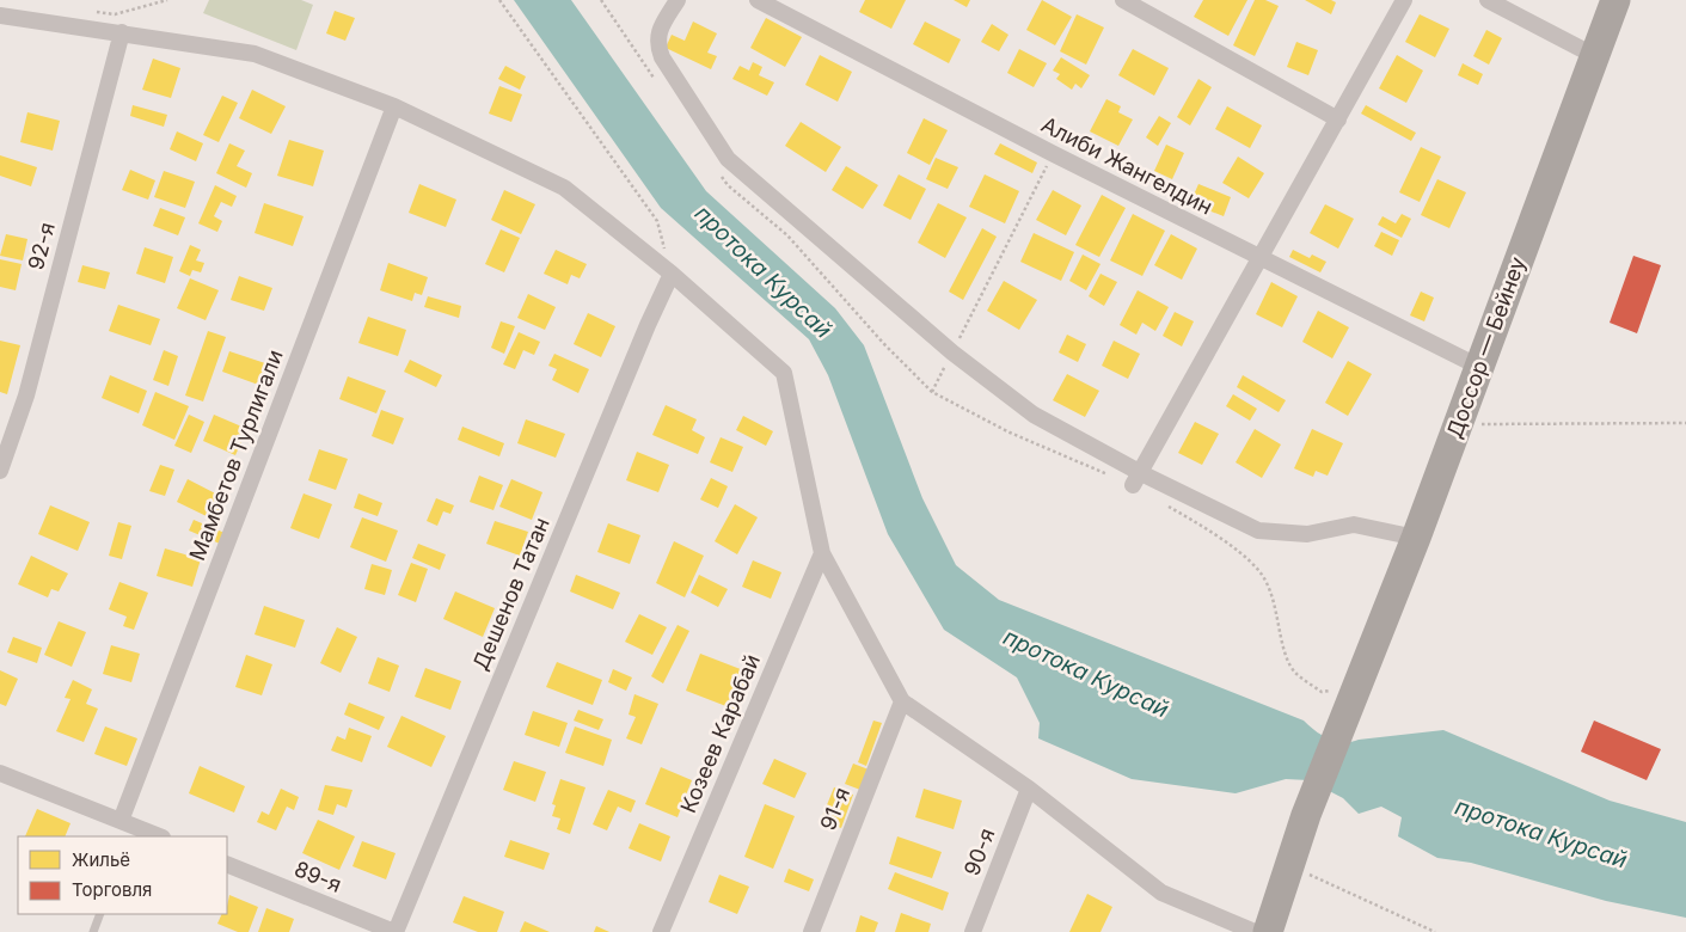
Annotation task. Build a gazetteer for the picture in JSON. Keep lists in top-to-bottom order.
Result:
{
  "streets": {
    "highway": ["Доссор — Бейнеу"],
    "street": [
      "Алиби Жангелдин",
      "92-я",
      "Мамбетов Турлигали",
      "Дешенов Татан",
      "Козеев Карабай",
      "91-я",
      "90-я",
      "89-я"
    ]
  },
  "crossings": [
    ["Алиби Жангелдин", "Доссор — Бейнеу"],
    ["Дешенов Татан", "89-я"]
  ],
  "water": ["протока Курсай"],
  "legend": ["Жильё", "Торговля"]
}
